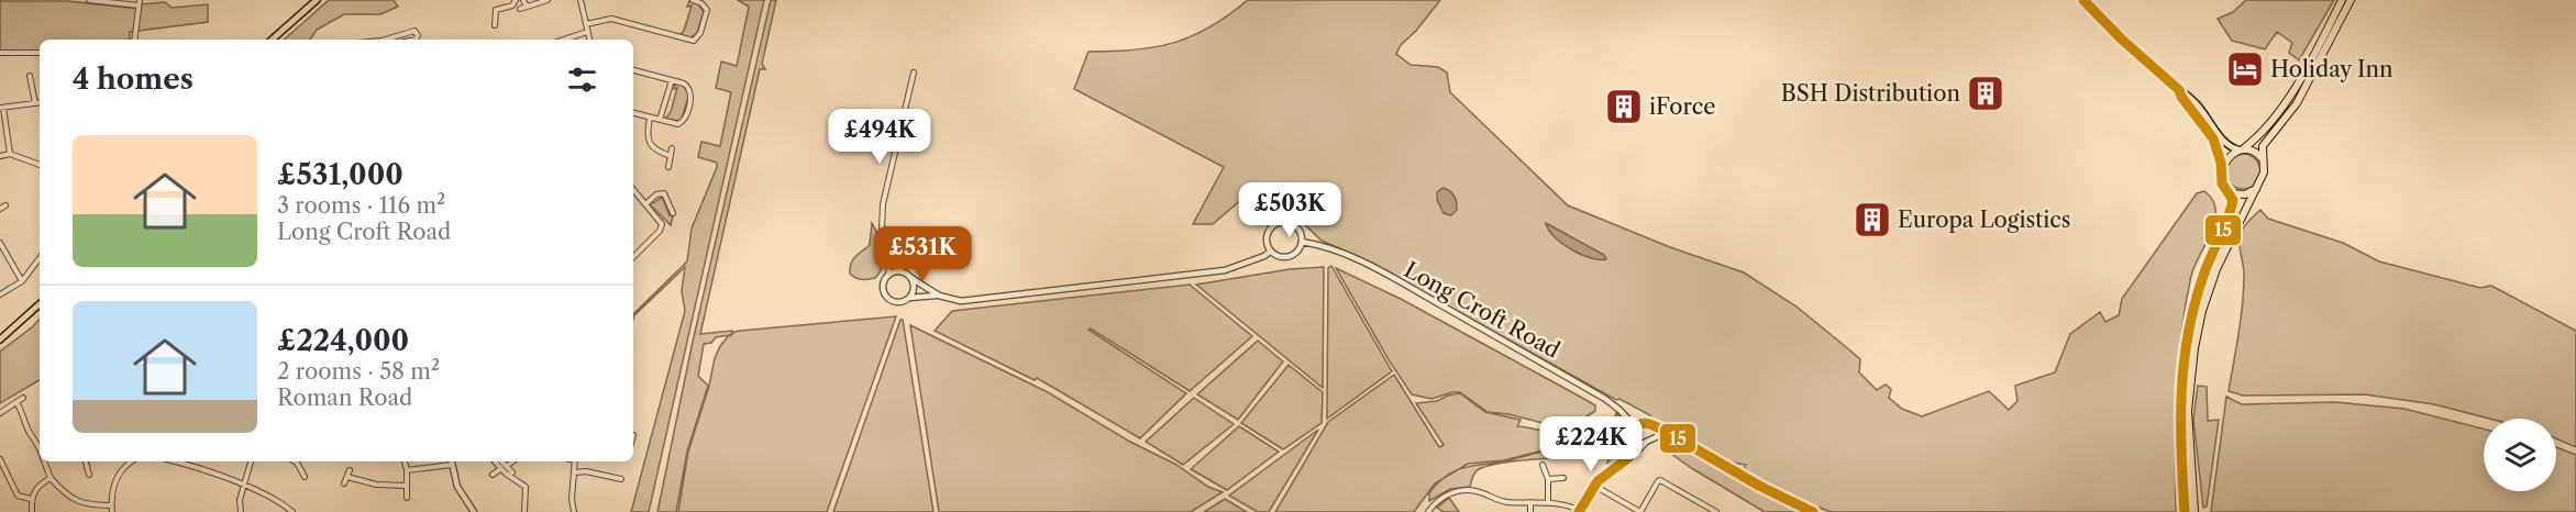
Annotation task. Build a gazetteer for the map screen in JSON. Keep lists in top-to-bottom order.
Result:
{
  "streets": {
    "street": ["Long Croft Road"]
  },
  "places": {
    "hotel": ["Holiday Inn"],
    "building": ["BSH Distribution", "iForce", "Europa Logistics"]
  },
  "lines": ["transit line 15"],
  "page": {
    "heading": "4 homes",
    "price": [
      "£494K",
      "£503K",
      "£531K",
      "£224K"
    ],
    "list": [
      {
        "name": "£531,000",
        "note": "3 rooms · 116 m² · Long Croft Road"
      },
      {
        "name": "£224,000",
        "note": "2 rooms · 58 m² · Roman Road"
      }
    ]
  }
}
